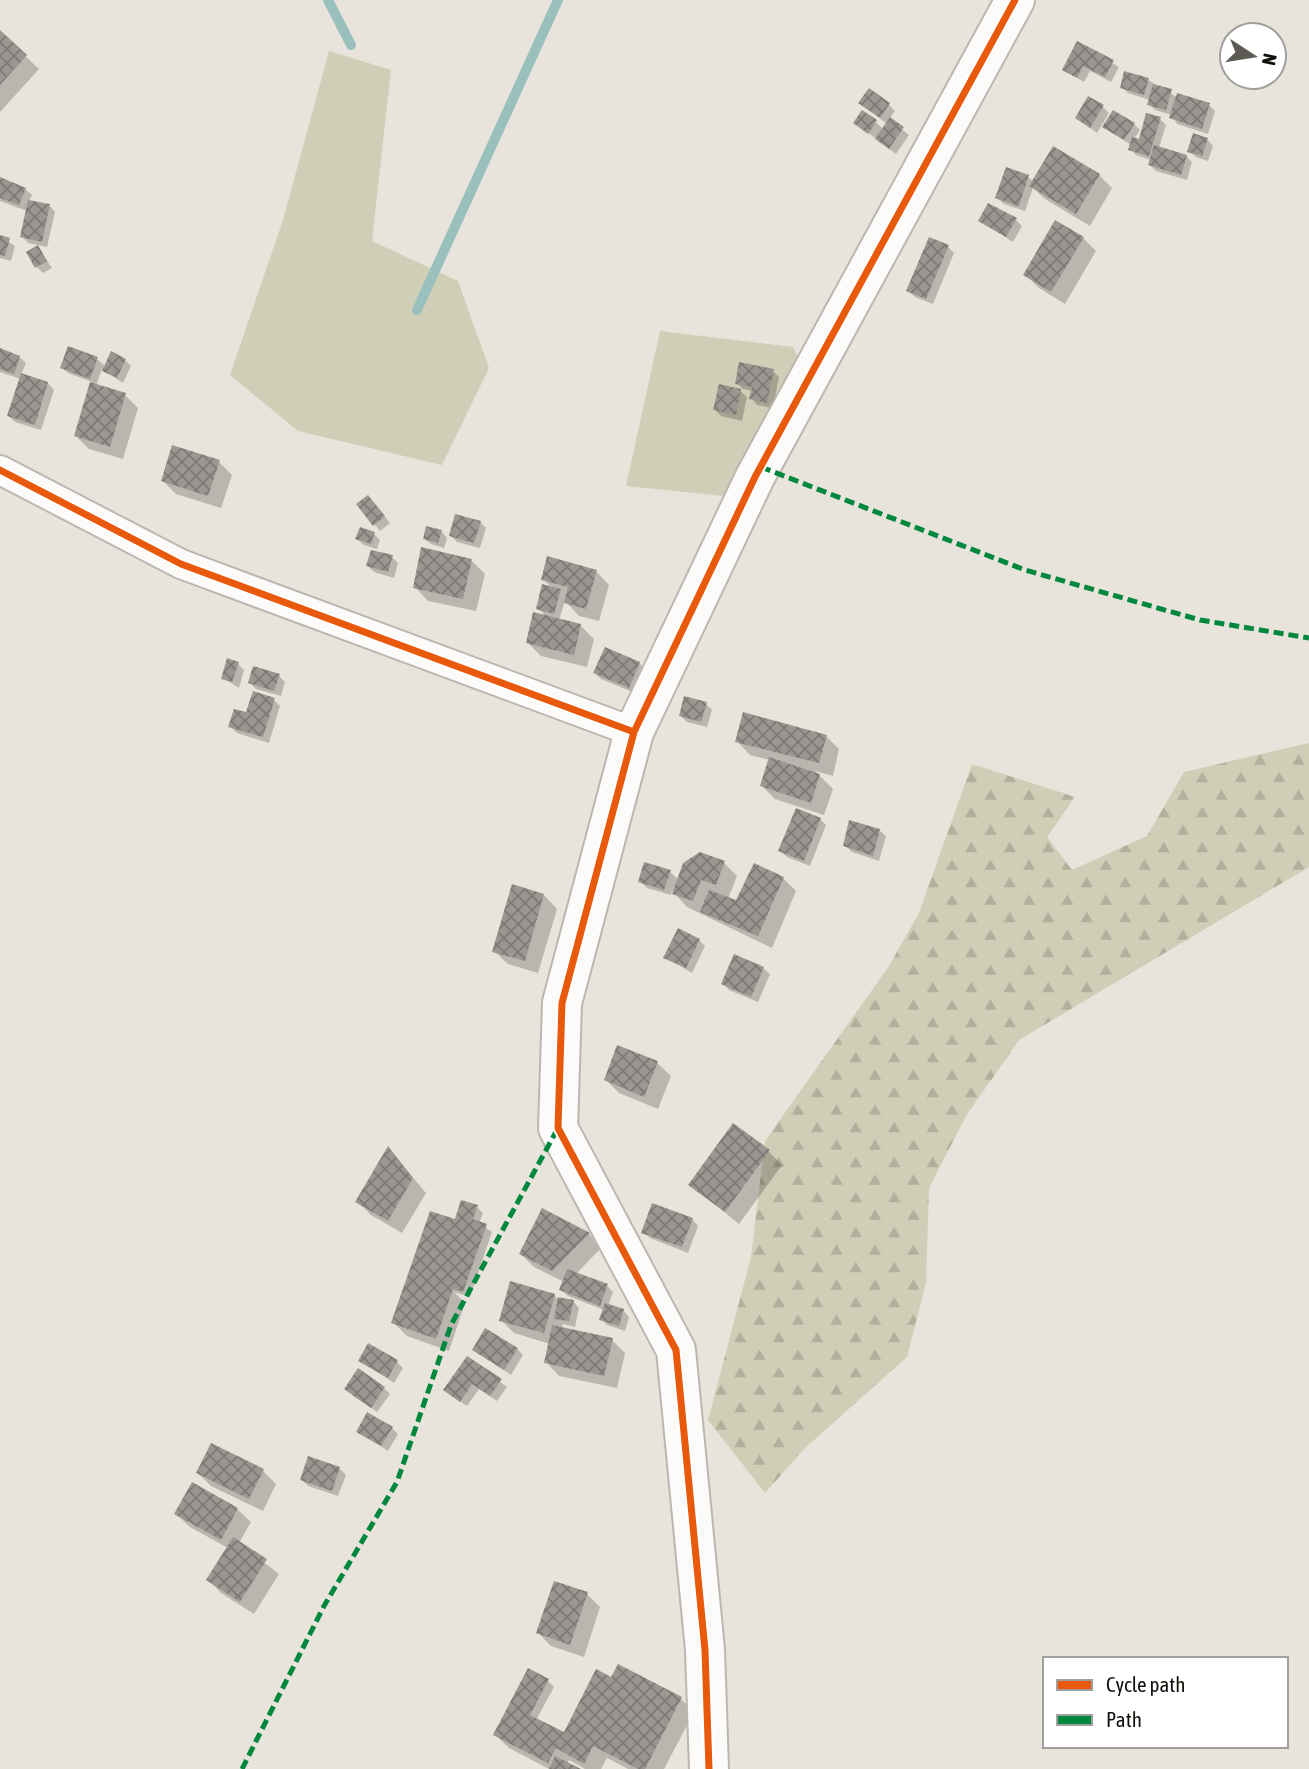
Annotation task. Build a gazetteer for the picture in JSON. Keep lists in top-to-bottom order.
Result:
{
  "legend": ["Cycle path", "Path"],
  "north": "right"
}
